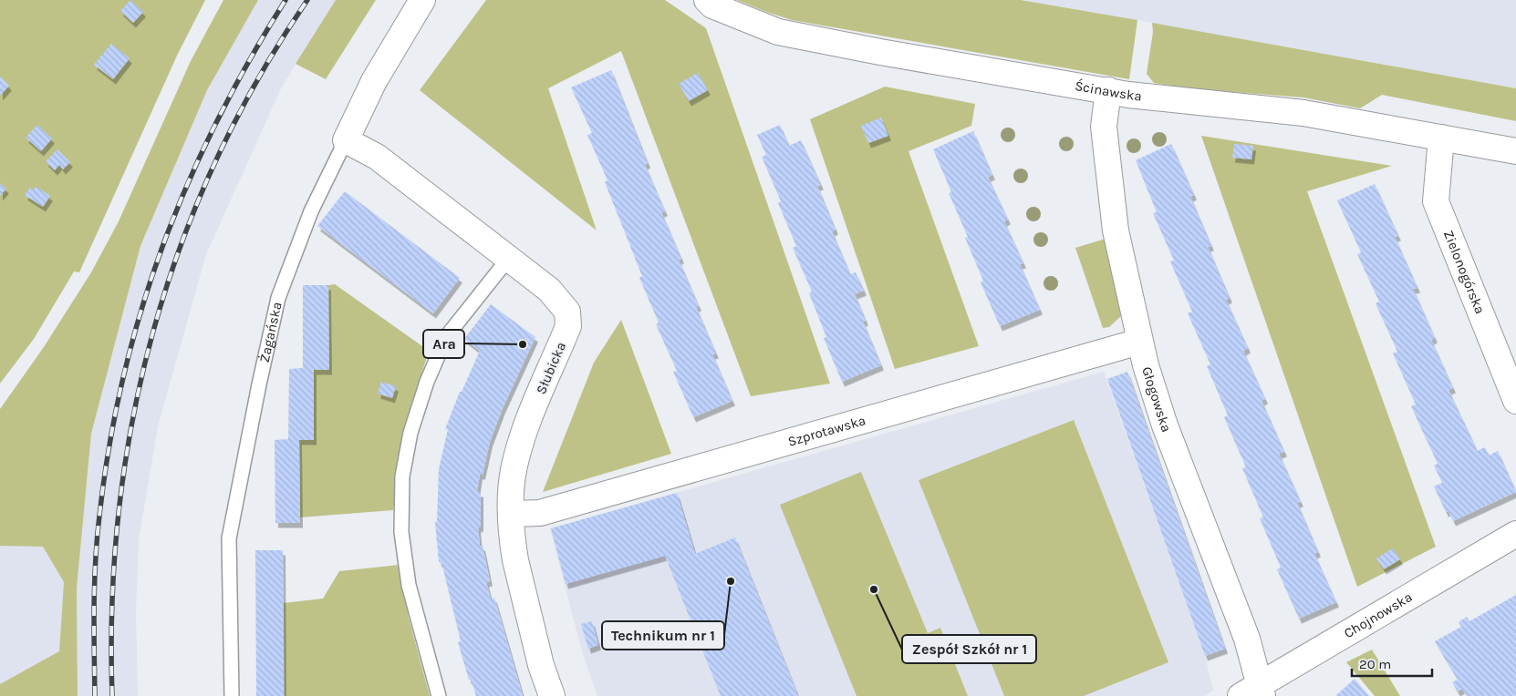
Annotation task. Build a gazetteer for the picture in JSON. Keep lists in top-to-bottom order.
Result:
{
  "streets": {
    "street": [
      "Ścinawska",
      "Zielonogórska",
      "Żagańska",
      "Słubicka",
      "Głogowska",
      "Szprotawska",
      "Chojnowska"
    ]
  },
  "crossings": [
    ["Ścinawska", "Zielonogórska"],
    ["Ścinawska", "Głogowska"],
    ["Żagańska", "Słubicka"],
    ["Słubicka", "Szprotawska"],
    ["Głogowska", "Szprotawska"],
    ["Głogowska", "Chojnowska"]
  ],
  "places": ["Ara", "Technikum nr 1", "Zespół Szkół nr 1"],
  "scale_bar": "20 m"
}
